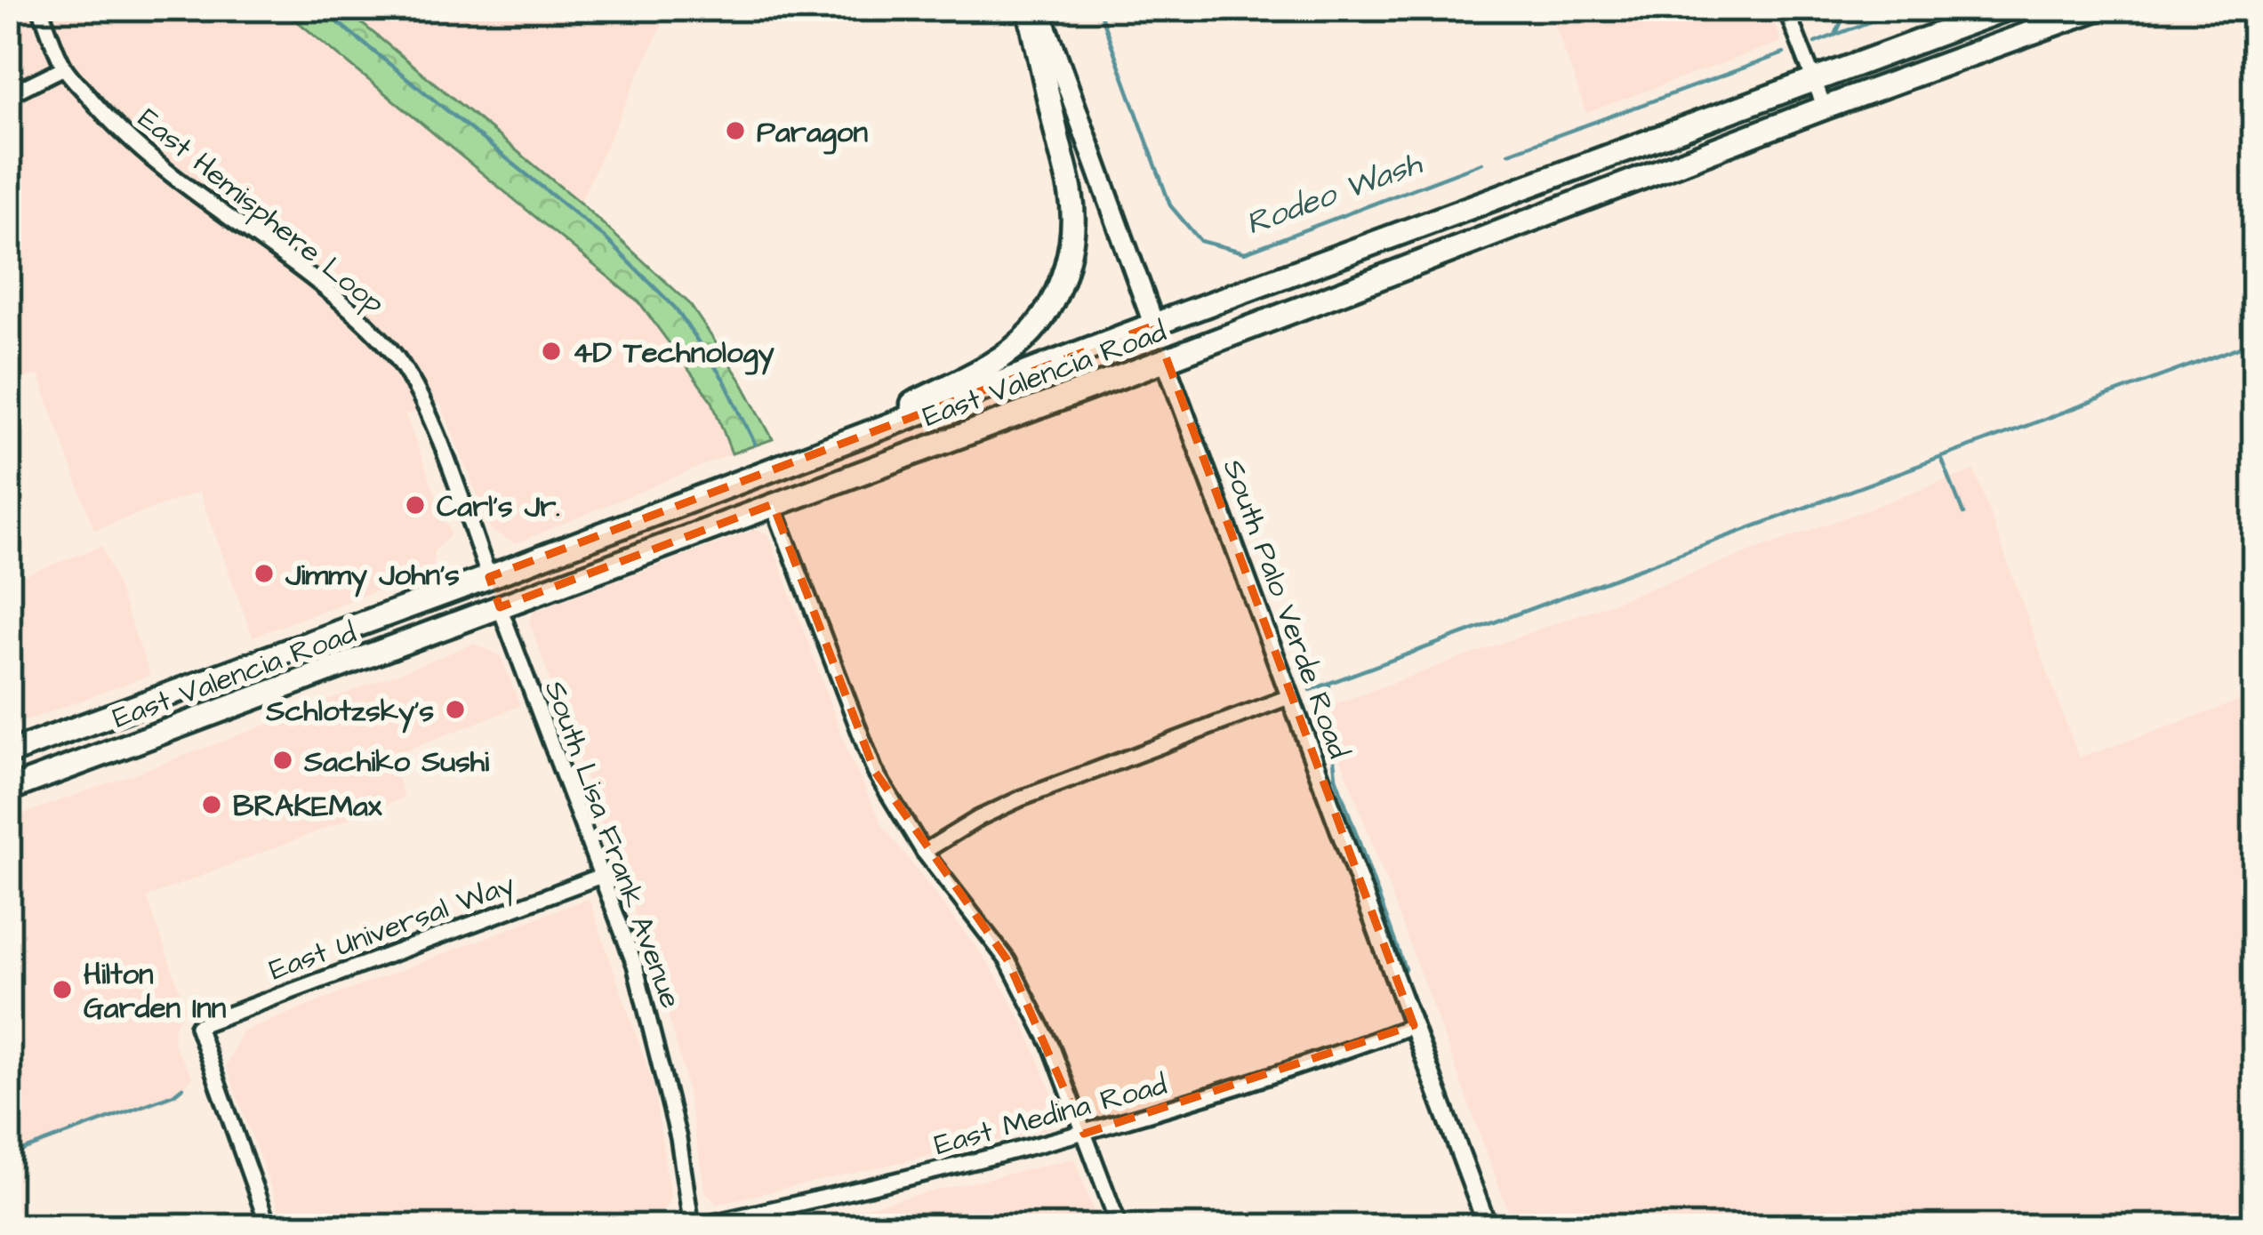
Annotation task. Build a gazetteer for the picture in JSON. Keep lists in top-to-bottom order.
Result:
{
  "streets": {
    "main road": ["East Valencia Road", "South Palo Verde Road"],
    "street": [
      "East Hemisphere Loop",
      "South Lisa Frank Avenue",
      "East Universal Way",
      "East Medina Road"
    ]
  },
  "crossings": [
    ["East Hemisphere Loop", "East Valencia Road"],
    ["East Valencia Road", "South Palo Verde Road"],
    ["East Valencia Road", "South Lisa Frank Avenue"],
    ["South Palo Verde Road", "East Medina Road"],
    ["South Lisa Frank Avenue", "East Universal Way"],
    ["South Lisa Frank Avenue", "East Medina Road"]
  ],
  "water": ["Rodeo Wash"],
  "places": [
    "Paragon",
    "4D Technology",
    "Carl's Jr.",
    "Jimmy John's",
    "Schlotzsky's",
    "Sachiko Sushi",
    "BRAKEMax",
    "Hilton Garden Inn"
  ]
}
